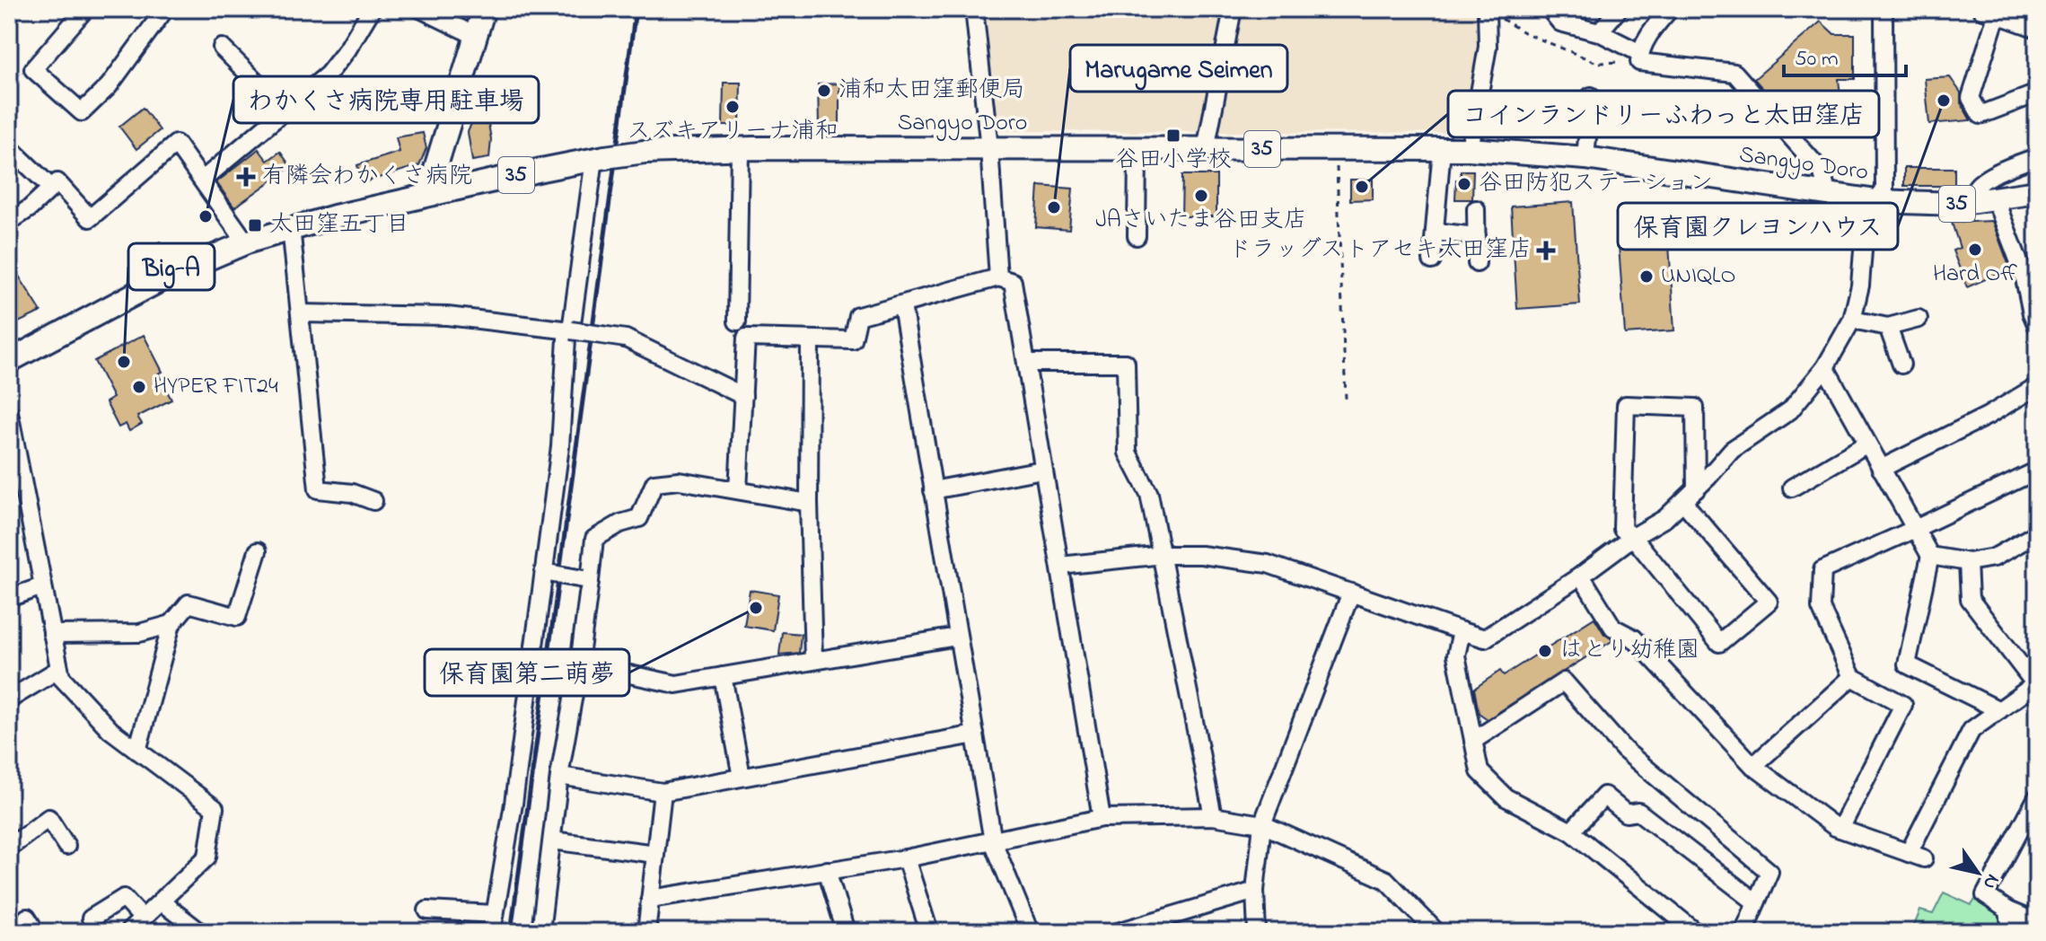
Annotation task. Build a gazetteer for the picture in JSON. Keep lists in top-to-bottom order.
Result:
{
  "streets": {
    "main road": ["Sangyo Doro", "35"]
  },
  "places": {
    "other": [
      "浦和太田窪郵便局",
      "保育園クレヨンハウス",
      "スズキアリーナ浦和",
      "谷田防犯ステーション",
      "コインランドリーふわっと太田窪店",
      "JAさいたま谷田支店",
      "Marugame Seimen",
      "わかくさ病院専用駐車場",
      "Hard Off",
      "UNIQLO",
      "Big-A",
      "HYPER FIT24",
      "保育園第二萌夢",
      "はとり幼稚園"
    ],
    "transit": ["谷田小学校", "太田窪五丁目"],
    "health": ["有隣会わかくさ病院", "ドラッグストアセキ太田窪店"]
  },
  "scale_bar": "50 m",
  "north": "bottom right"
}
